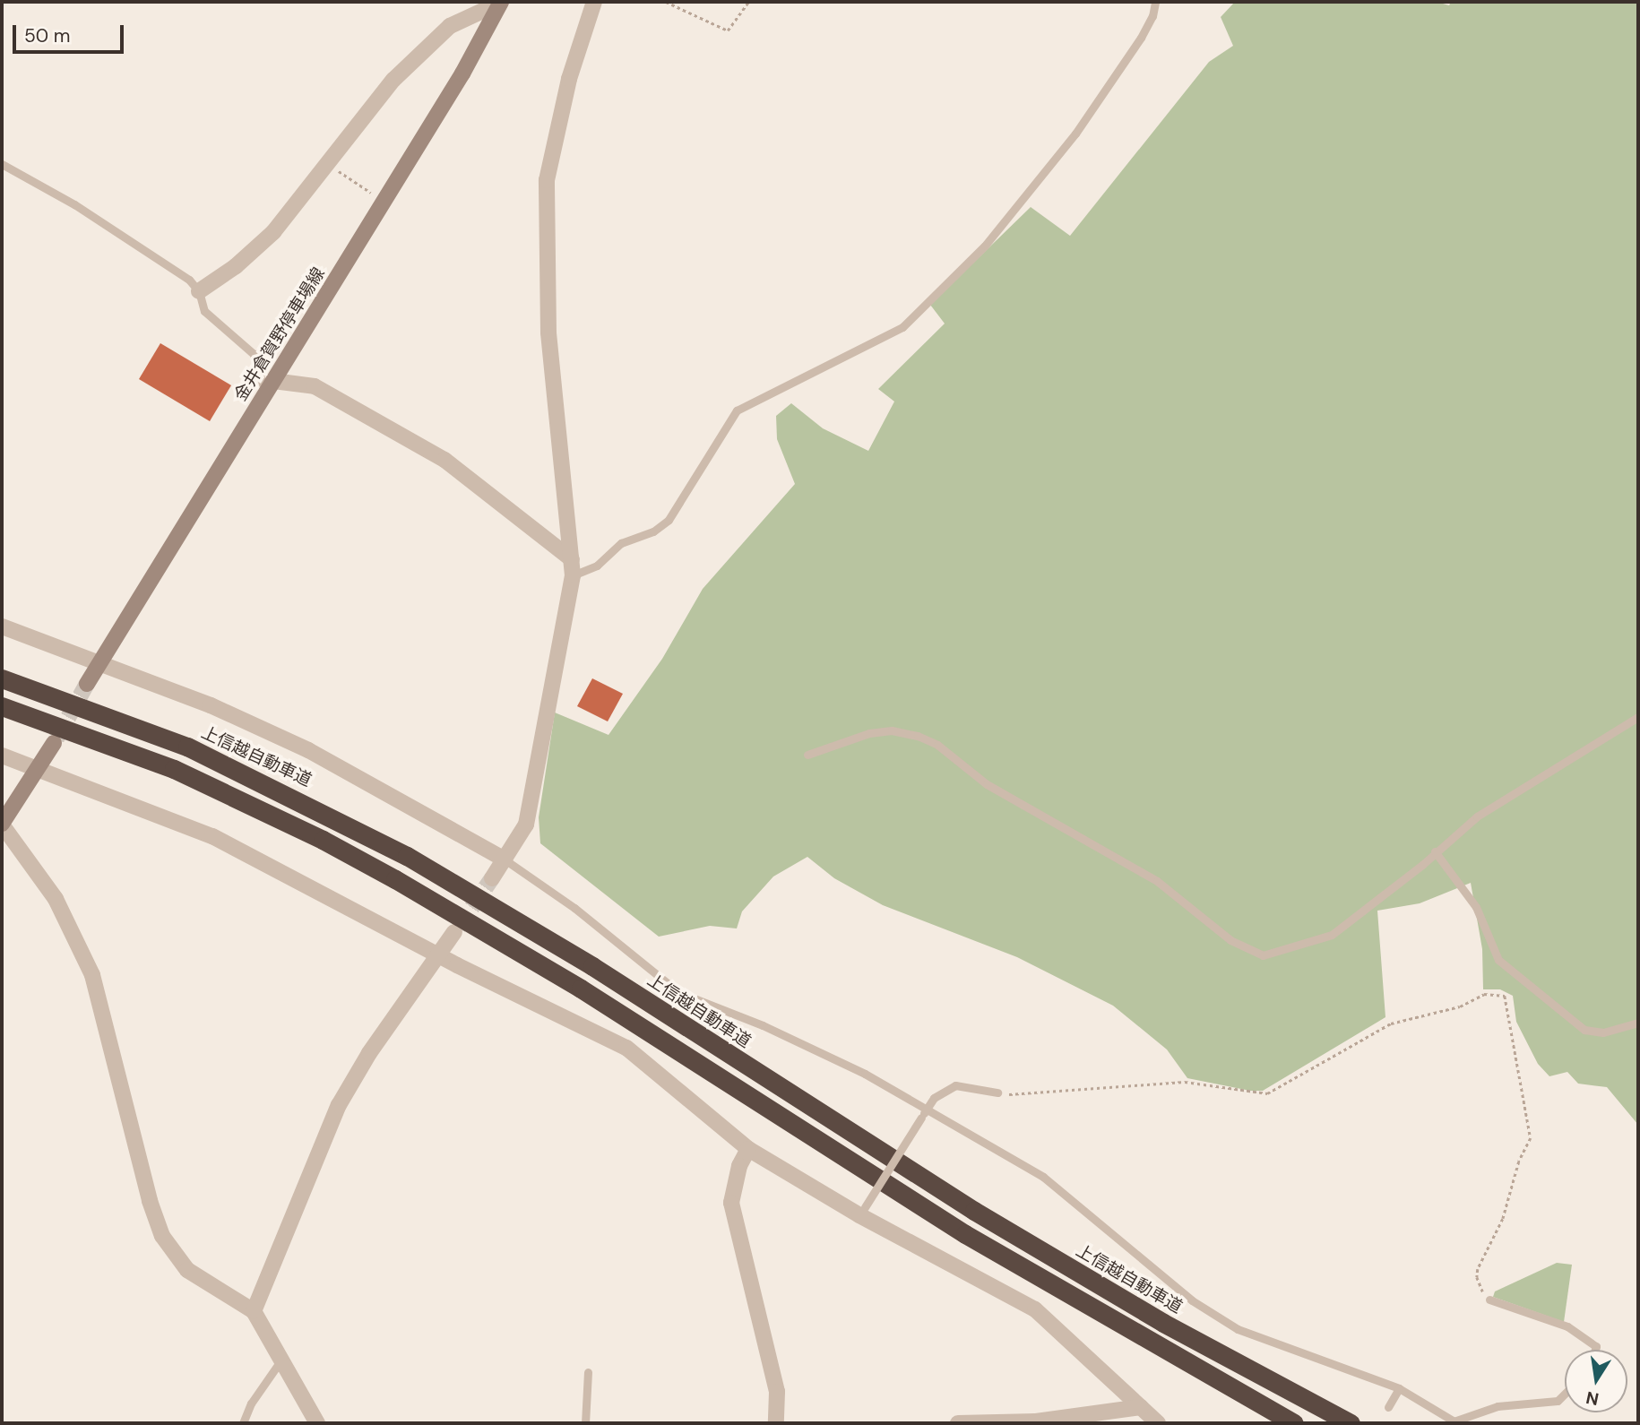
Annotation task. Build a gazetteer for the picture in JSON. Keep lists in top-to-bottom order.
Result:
{
  "streets": {
    "highway": ["上信越自動車道"],
    "main road": ["金井倉賀野停車場線"]
  },
  "scale_bar": "50 m",
  "north": "bottom"
}
